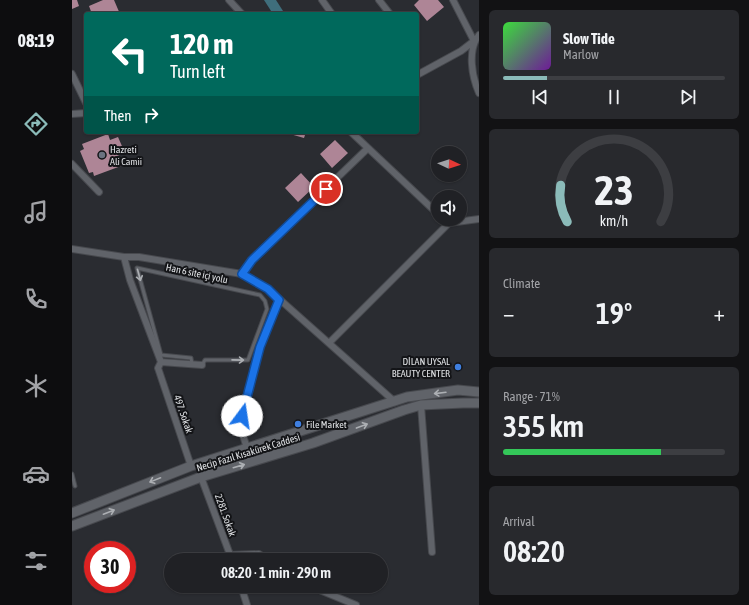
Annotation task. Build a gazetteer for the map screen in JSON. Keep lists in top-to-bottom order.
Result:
{
  "streets": {
    "main road": ["Necip Fazıl Kısakürek Caddesi"],
    "street": ["497. Sokak", "2281. Sokak"],
    "lane": ["Han 6 site içi yolu"]
  },
  "crossings": [
    ["497. Sokak", "Necip Fazıl Kısakürek Caddesi"],
    ["Necip Fazıl Kısakürek Caddesi", "2281. Sokak"]
  ],
  "places": ["Hazreti Ali Camii", "DİLAN UYSAL BEAUTY CENTER", "File Market"],
  "north": "right",
  "page": {
    "tabs": "08:19",
    "turn": ["120 m", "Turn left"],
    "song": ["Slow Tide", "Marlow"],
    "then": "Then",
    "tile": [
      "Climate",
      ["Range · 71%", "355 km"],
      ["Arrival", "08:20"]
    ],
    "heat": ["−", "19°", "+"],
    "limit": "30",
    "trip": "08:20 · 1 min · 290 m",
    "gauge": ["23", "km/h"]
  }
}
